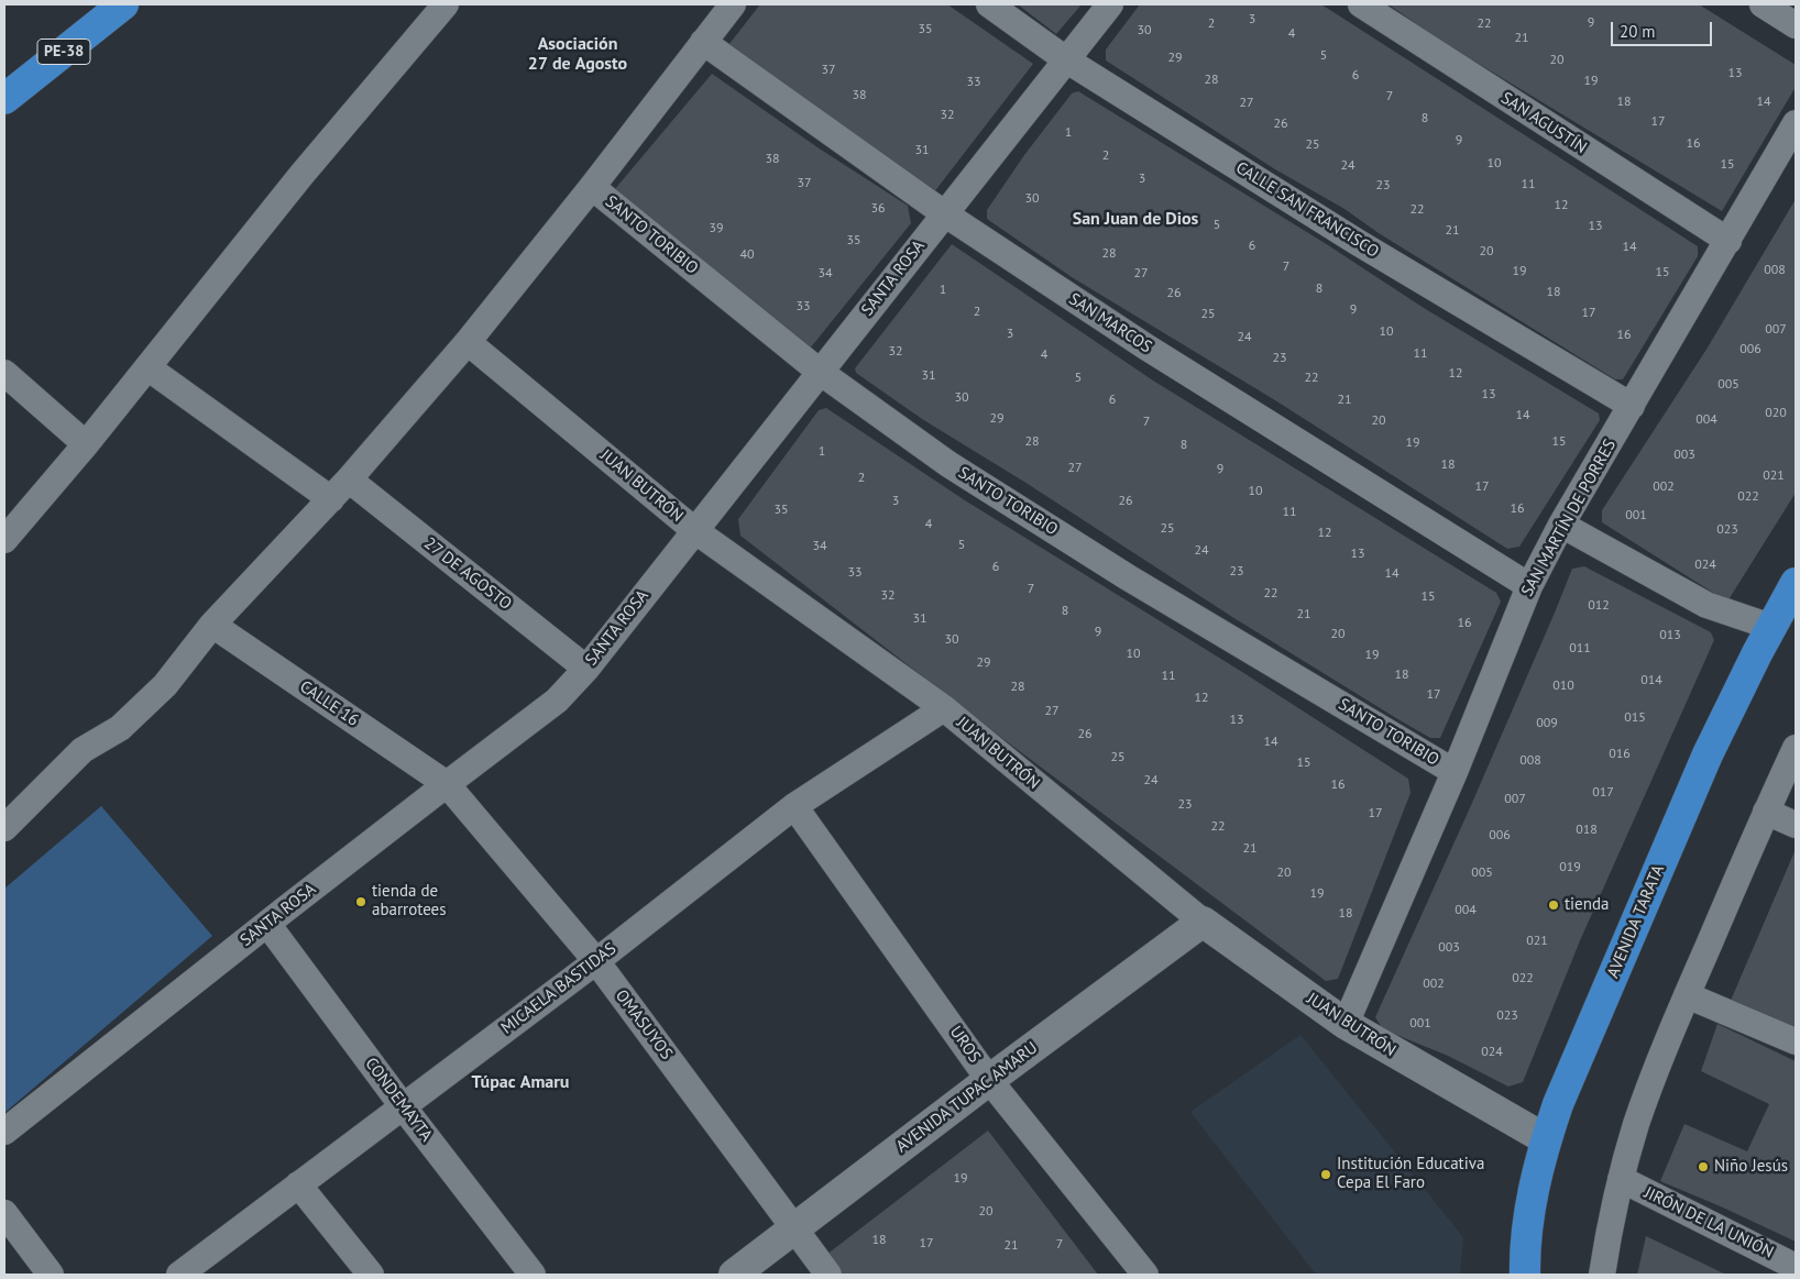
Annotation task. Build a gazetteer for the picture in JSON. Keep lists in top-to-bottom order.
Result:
{
  "streets": {
    "highway": ["PE-38", "AVENIDA TARATA"],
    "street": [
      "SAN AGUSTÍN",
      "CALLE SAN FRANCISCO",
      "SANTO TORIBIO",
      "SANTA ROSA",
      "SAN MARCOS",
      "JUAN BUTRÓN",
      "SAN MARTÍN DE PORRES",
      "27 DE AGOSTO",
      "CALLE 16",
      "MICAELA BASTIDAS",
      "OMASUYOS",
      "UROS",
      "AVENIDA TUPAC AMARU",
      "CONDEMAYTA",
      "JIRÓN DE LA UNIÓN"
    ]
  },
  "crossings": [
    ["SAN AGUSTÍN", "SAN MARTÍN DE PORRES"],
    ["CALLE SAN FRANCISCO", "SANTA ROSA"],
    ["CALLE SAN FRANCISCO", "SAN MARTÍN DE PORRES"],
    ["SANTO TORIBIO", "SANTA ROSA"],
    ["SANTO TORIBIO", "SAN MARTÍN DE PORRES"],
    ["SANTA ROSA", "SAN MARCOS"],
    ["SANTA ROSA", "JUAN BUTRÓN"],
    ["SANTA ROSA", "27 DE AGOSTO"],
    ["SANTA ROSA", "CALLE 16"],
    ["SANTA ROSA", "OMASUYOS"],
    ["SANTA ROSA", "CONDEMAYTA"],
    ["SAN MARCOS", "SAN MARTÍN DE PORRES"],
    ["JUAN BUTRÓN", "SAN MARTÍN DE PORRES"],
    ["JUAN BUTRÓN", "AVENIDA TARATA"],
    ["JUAN BUTRÓN", "MICAELA BASTIDAS"],
    ["JUAN BUTRÓN", "AVENIDA TUPAC AMARU"],
    ["CALLE 16", "OMASUYOS"],
    ["MICAELA BASTIDAS", "OMASUYOS"],
    ["MICAELA BASTIDAS", "UROS"],
    ["MICAELA BASTIDAS", "CONDEMAYTA"],
    ["OMASUYOS", "AVENIDA TUPAC AMARU"],
    ["UROS", "AVENIDA TUPAC AMARU"]
  ],
  "districts": ["Asociación 27 de Agosto", "San Juan de Dios", "Túpac Amaru"],
  "places": [
    "tienda de abarrotees",
    "tienda",
    "Niño Jesús",
    "Institución Educativa Cepa El Faro"
  ],
  "house_numbers": [
    "3",
    "9",
    "2",
    "22",
    "35",
    "30",
    "4",
    "21",
    "5",
    "29",
    "20",
    "37",
    "13",
    "6",
    "28",
    "19",
    "33",
    "38",
    "7",
    "18",
    "14",
    "27",
    "32",
    "8",
    "17",
    "26",
    "1",
    "9",
    "16",
    "25",
    "31",
    "2",
    "38",
    "10",
    "15",
    "24",
    "3",
    "37",
    "11",
    "23",
    "30",
    "12",
    "36",
    "22",
    "5",
    "13",
    "39",
    "21",
    "35",
    "6",
    "14",
    "20",
    "28",
    "40",
    "7",
    "008",
    "19",
    "15",
    "34",
    "27",
    "8",
    "1",
    "18",
    "26",
    "33",
    "9",
    "2",
    "17",
    "25",
    "007",
    "10",
    "3",
    "16",
    "24",
    "006",
    "32",
    "11",
    "4",
    "23",
    "12",
    "31",
    "5",
    "22",
    "005",
    "13",
    "30",
    "6",
    "21",
    "020",
    "14",
    "29",
    "004",
    "20",
    "7",
    "28",
    "15",
    "19",
    "8",
    "1",
    "003",
    "18",
    "27",
    "9",
    "021",
    "2",
    "17",
    "002",
    "10",
    "022",
    "3",
    "26",
    "16",
    "35",
    "11",
    "001",
    "4",
    "25",
    "023",
    "12",
    "5",
    "34",
    "24",
    "13",
    "024",
    "6",
    "23",
    "33",
    "14",
    "7",
    "22",
    "32",
    "15",
    "012",
    "8",
    "21",
    "31",
    "16",
    "9",
    "20",
    "013",
    "30",
    "011",
    "10",
    "19",
    "29",
    "18",
    "11",
    "014",
    "010",
    "28",
    "17",
    "12",
    "27",
    "015",
    "13",
    "009",
    "26",
    "14",
    "016",
    "25",
    "008",
    "15",
    "24",
    "16",
    "017",
    "007",
    "23",
    "17",
    "22",
    "018",
    "006",
    "21",
    "019",
    "20",
    "005",
    "19",
    "004",
    "18",
    "021",
    "003",
    "022",
    "002",
    "023",
    "001",
    "024",
    "19",
    "20",
    "18",
    "17",
    "7",
    "21"
  ],
  "scale_bar": "20 m"
}
